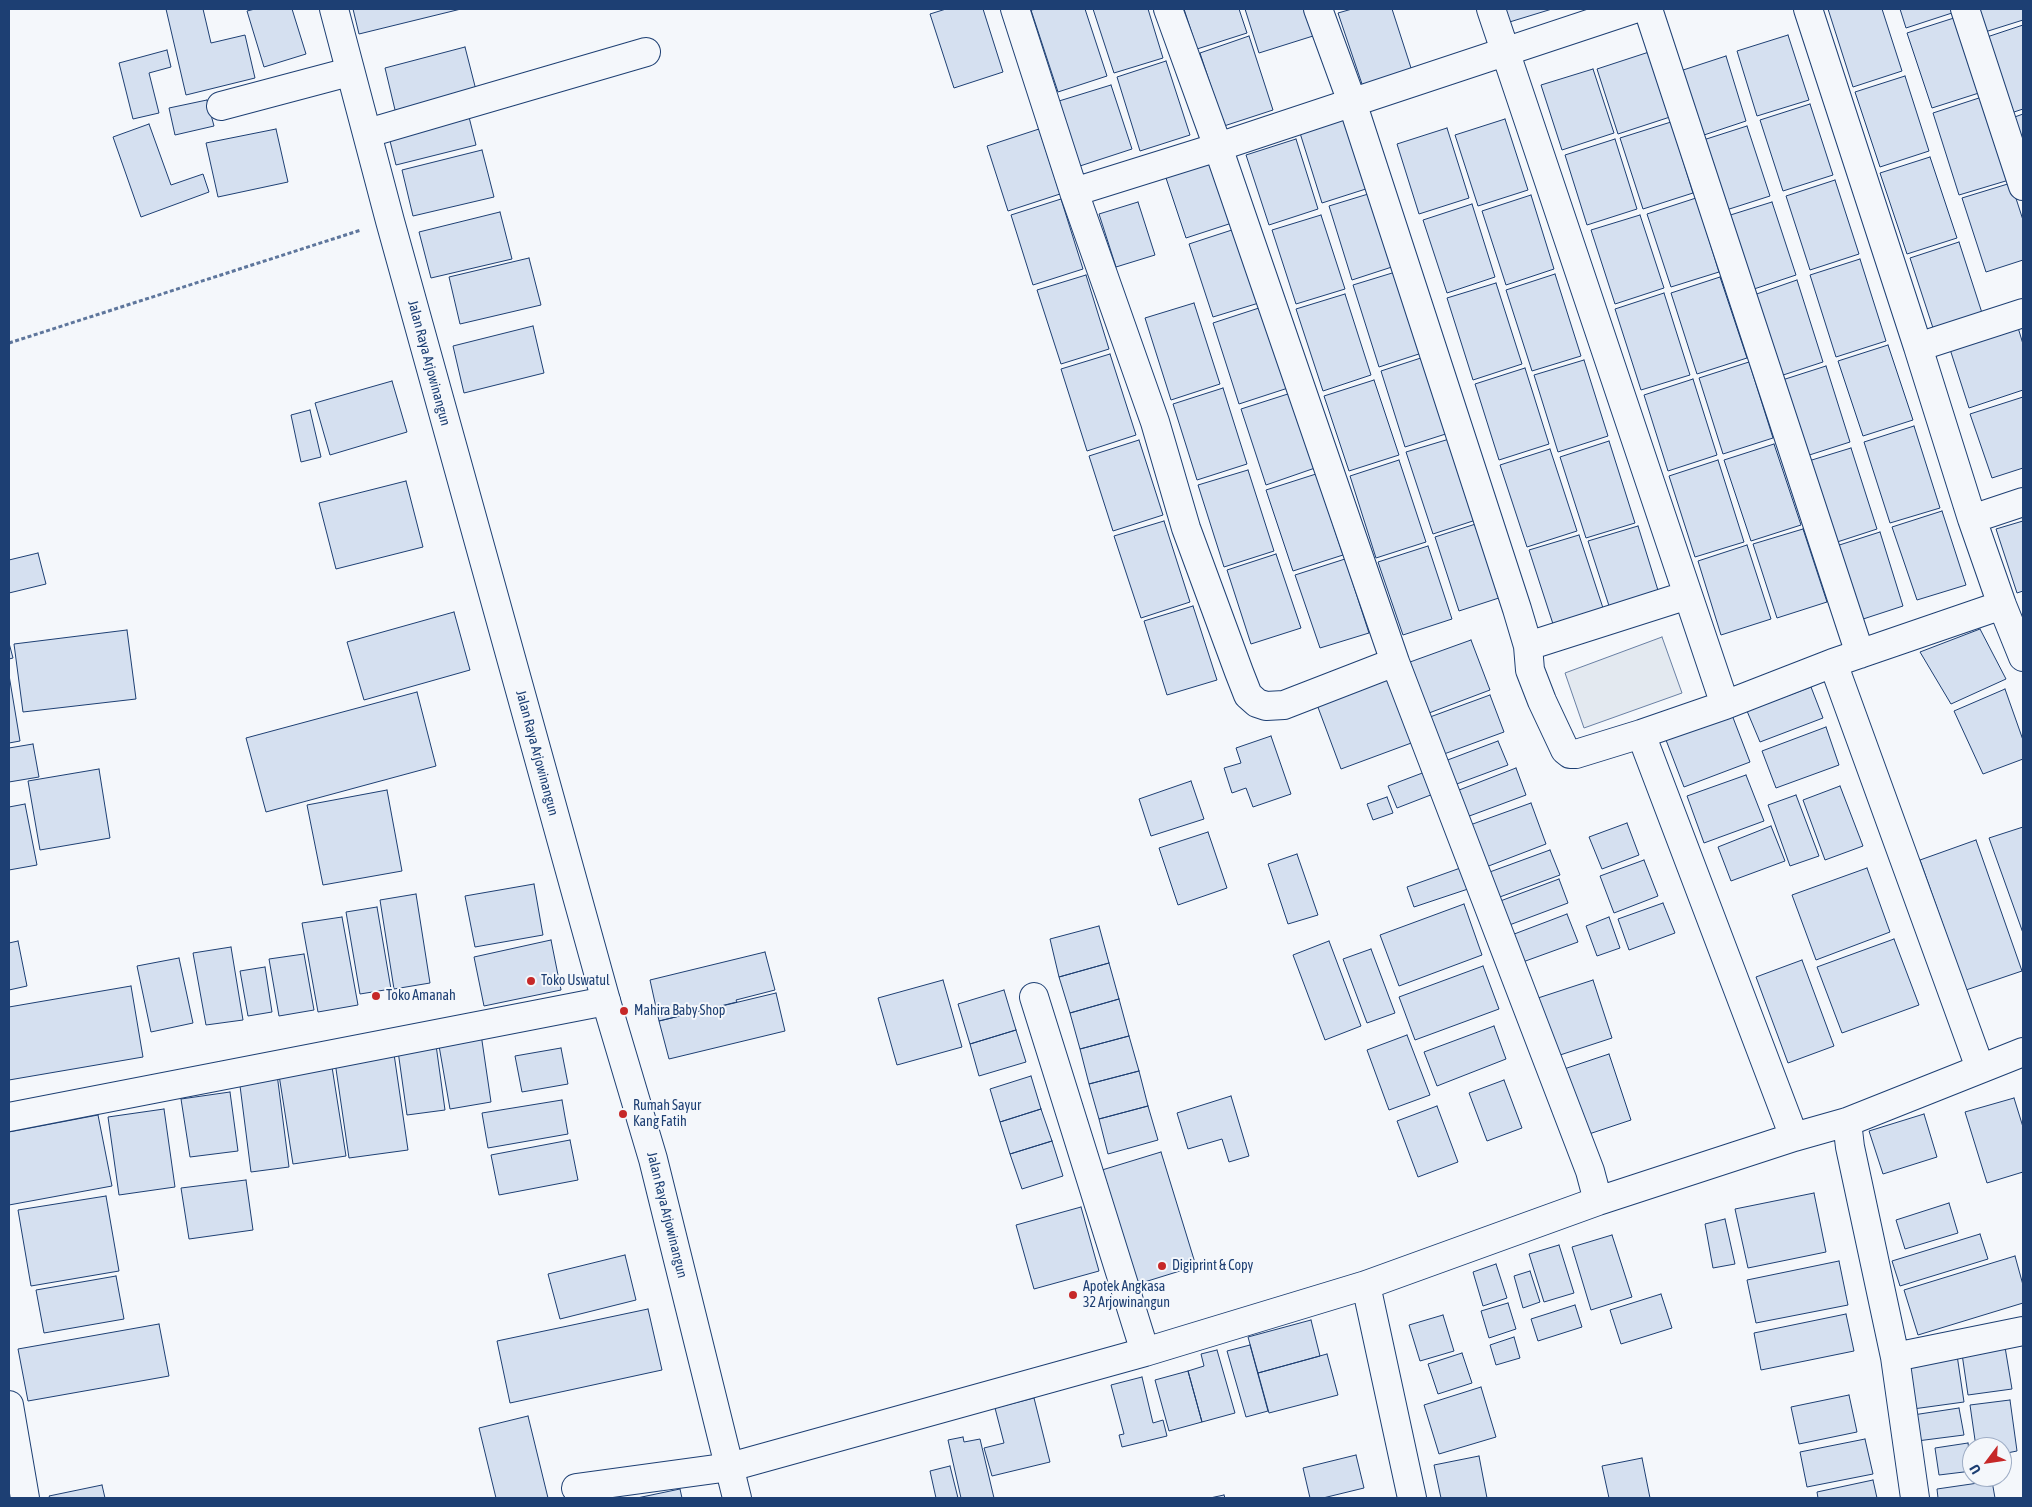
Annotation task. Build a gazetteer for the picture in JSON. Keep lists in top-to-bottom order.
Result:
{
  "streets": {
    "street": ["Jalan Raya Arjowinangun"]
  },
  "places": [
    "Toko Uswatul",
    "Toko Amanah",
    "Mahira Baby Shop",
    "Rumah Sayur Kang Fatih",
    "Digiprint & Copy",
    "Apotek Angkasa 32 Arjowinangun"
  ],
  "north": "bottom left"
}
